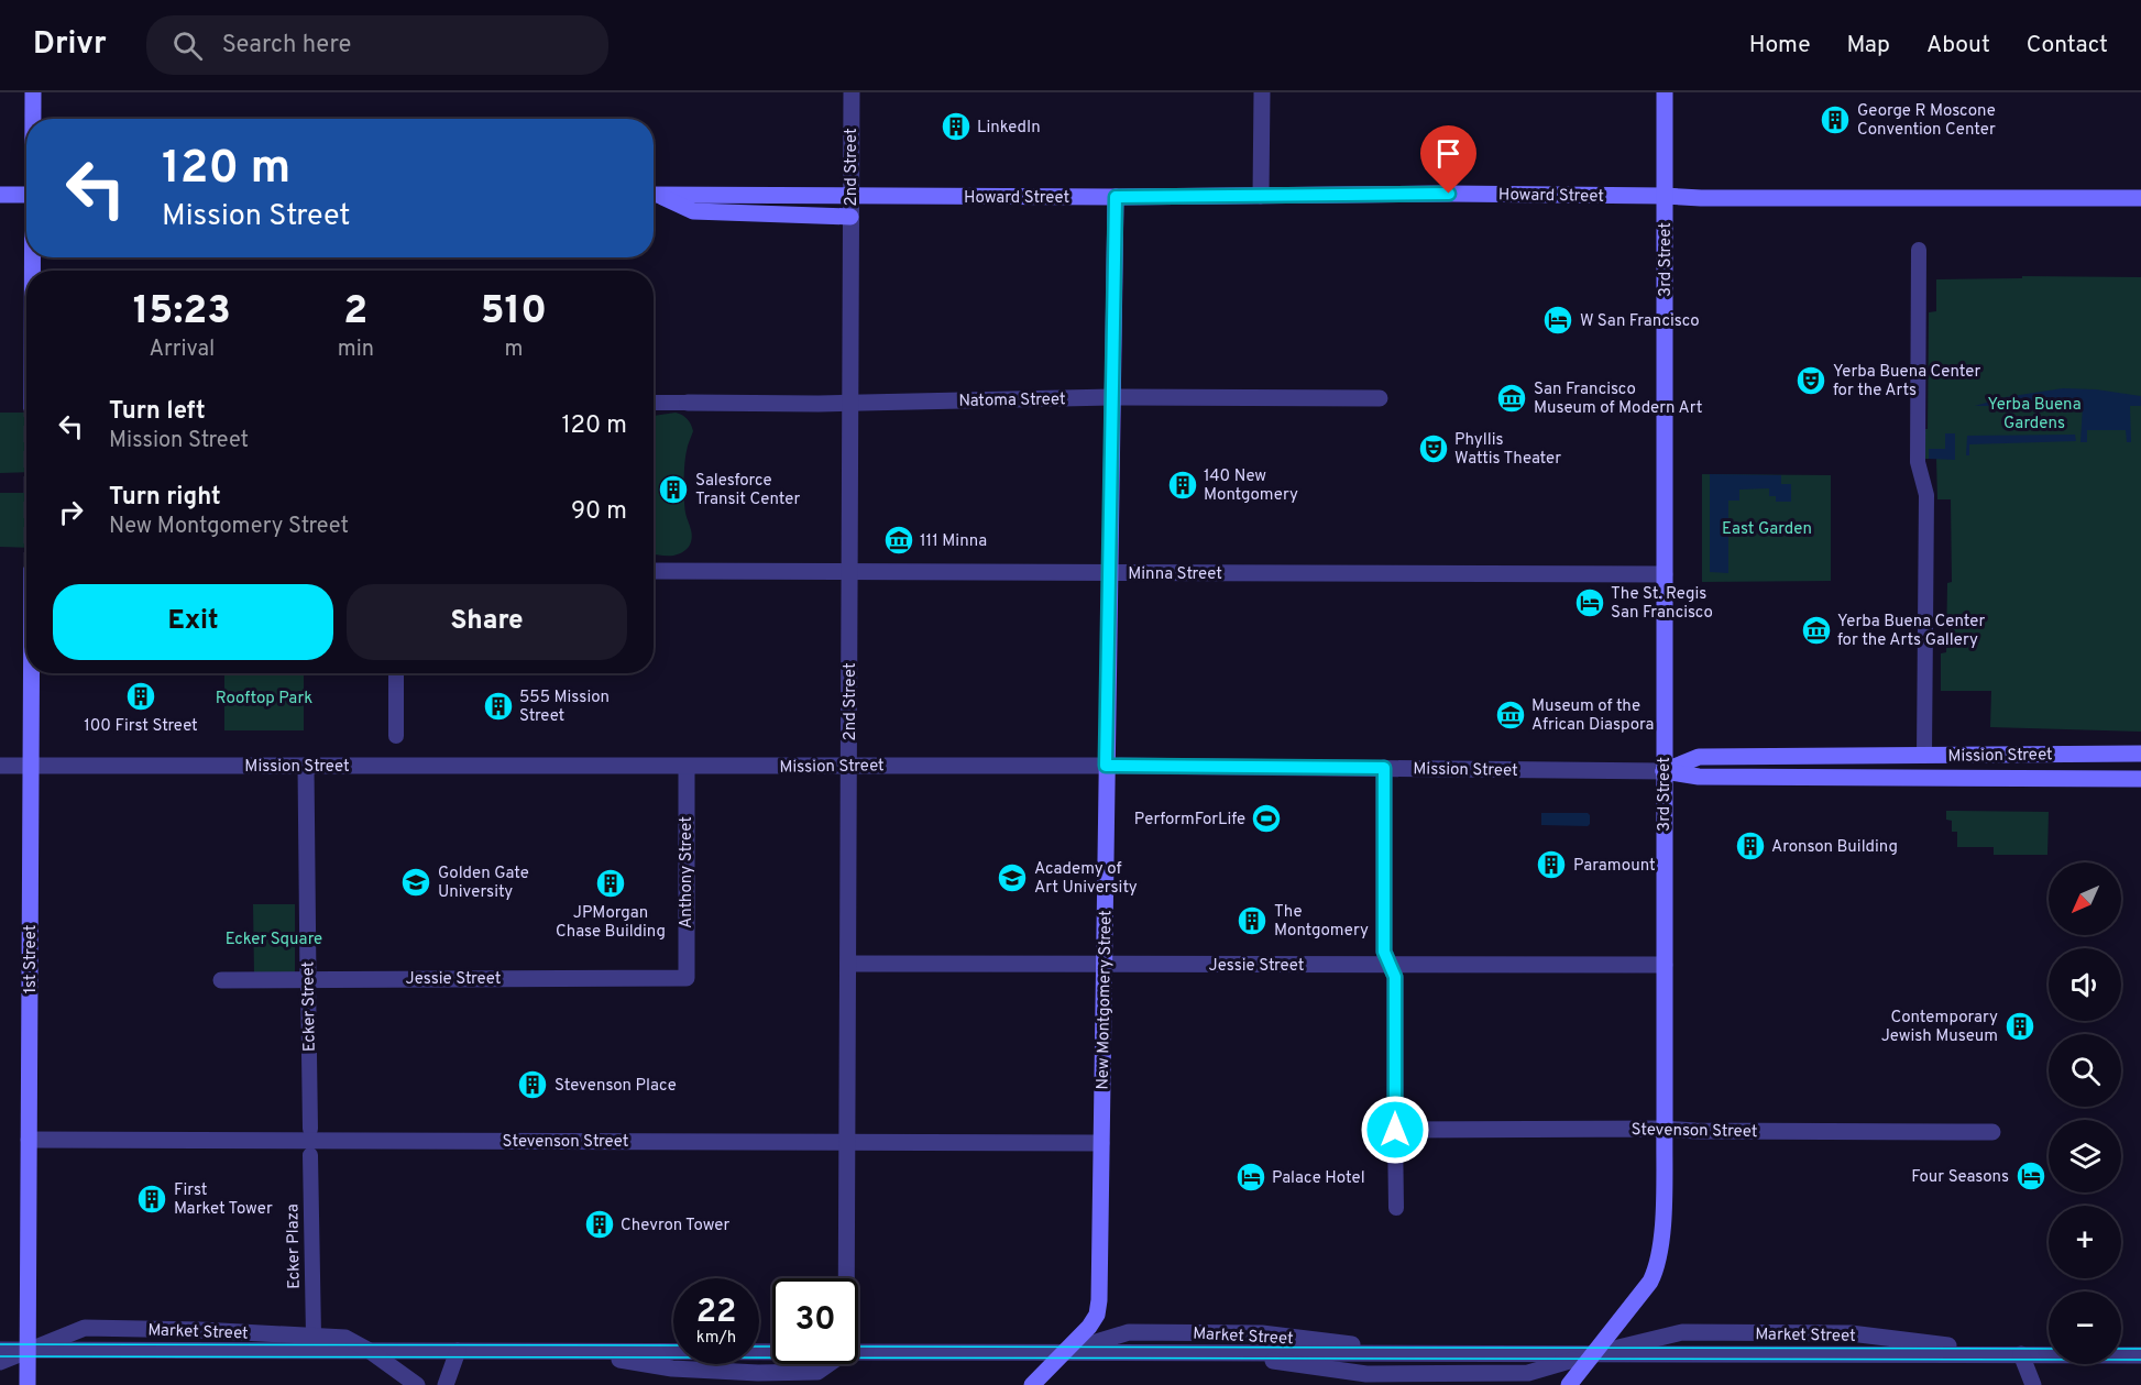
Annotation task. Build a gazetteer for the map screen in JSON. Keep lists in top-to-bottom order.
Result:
{
  "streets": {
    "main road": [
      "Howard Street",
      "3rd Street",
      "Mission Street",
      "1st Street",
      "New Montgomery Street"
    ],
    "street": [
      "2nd Street",
      "Natoma Street",
      "Minna Street",
      "Anthony Street",
      "Jessie Street",
      "Ecker Street",
      "Stevenson Street",
      "Ecker Plaza",
      "Market Street"
    ]
  },
  "crossings": [
    ["2nd Street", "Howard Street"],
    ["2nd Street", "Natoma Street"],
    ["2nd Street", "Minna Street"],
    ["2nd Street", "Mission Street"],
    ["2nd Street", "Jessie Street"],
    ["2nd Street", "Stevenson Street"],
    ["Howard Street", "3rd Street"],
    ["Howard Street", "New Montgomery Street"],
    ["3rd Street", "Minna Street"],
    ["3rd Street", "Mission Street"],
    ["3rd Street", "Jessie Street"],
    ["3rd Street", "Stevenson Street"],
    ["3rd Street", "Market Street"],
    ["Natoma Street", "New Montgomery Street"],
    ["Minna Street", "New Montgomery Street"],
    ["Mission Street", "Anthony Street"],
    ["Mission Street", "1st Street"],
    ["Mission Street", "New Montgomery Street"],
    ["Mission Street", "Ecker Street"],
    ["Anthony Street", "Jessie Street"],
    ["1st Street", "Stevenson Street"],
    ["1st Street", "Market Street"],
    ["Jessie Street", "New Montgomery Street"],
    ["Jessie Street", "Ecker Street"],
    ["New Montgomery Street", "Stevenson Street"],
    ["New Montgomery Street", "Market Street"],
    ["Ecker Plaza", "Market Street"]
  ],
  "parks": [
    "Yerba Buena Gardens",
    "East Garden",
    "Rooftop Park",
    "Ecker Square"
  ],
  "places": {
    "building": [
      "George R Moscone Convention Center",
      "LinkedIn",
      "140 New Montgomery",
      "Salesforce Transit Center",
      "100 First Street",
      "555 Mission Street",
      "Aronson Building",
      "Paramount",
      "JPMorgan Chase Building",
      "The Montgomery",
      "Contemporary Jewish Museum",
      "Stevenson Place",
      "First Market Tower",
      "Chevron Tower"
    ],
    "hotel": [
      "W San Francisco",
      "The St. Regis San Francisco",
      "Four Seasons",
      "Palace Hotel"
    ],
    "theatre": ["Yerba Buena Center for the Arts", "Phyllis Wattis Theater"],
    "museum": [
      "San Francisco Museum of Modern Art",
      "111 Minna",
      "Yerba Buena Center for the Arts Gallery",
      "Museum of the African Diaspora"
    ],
    "sports": ["PerformForLife"],
    "school or university": ["Academy of Art University", "Golden Gate University"]
  },
  "north": "bottom left",
  "page": {
    "header": "Drivr",
    "search": "Search here",
    "nav": [
      "Home",
      "Map",
      "About",
      "Contact"
    ],
    "turn": ["120 m", "Mission Street"],
    "eta": [
      "15:23",
      "Arrival",
      "2",
      "min",
      "510",
      "m"
    ],
    "list": [
      {
        "name": "Turn left",
        "note": "Mission Street",
        "value": "120 m"
      },
      {
        "name": "Turn right",
        "note": "New Montgomery Street",
        "value": "90 m"
      }
    ],
    "buttons": ["Exit", "Share"],
    "map_buttons": ["+", "−"],
    "speed": "22 km/h",
    "limit": "30"
  }
}
